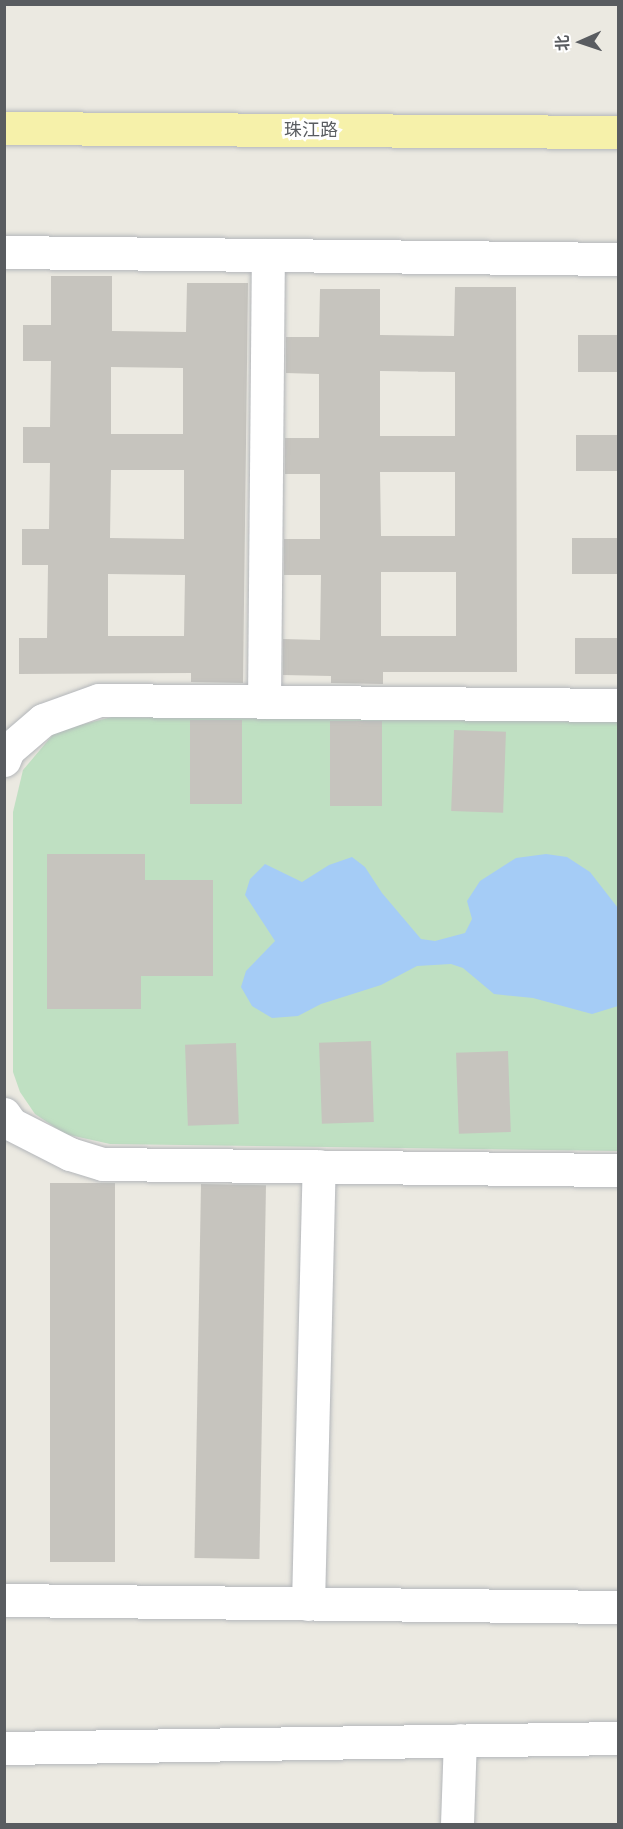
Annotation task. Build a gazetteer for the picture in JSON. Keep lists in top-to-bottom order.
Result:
{
  "streets": {
    "main road": ["珠江路"]
  },
  "north": "left"
}
